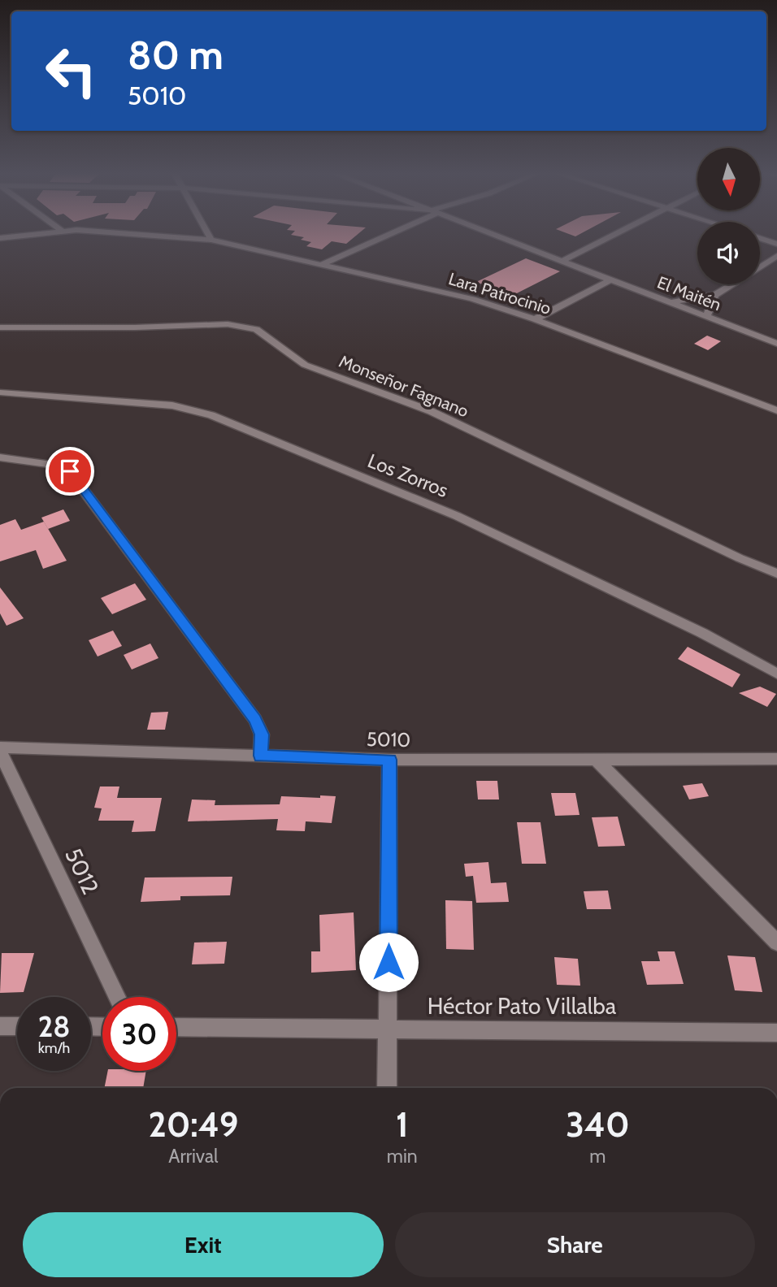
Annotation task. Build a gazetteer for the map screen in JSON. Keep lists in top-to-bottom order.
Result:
{
  "streets": {
    "street": [
      "Lara Patrocinio",
      "El Maitén",
      "Monseñor Fagnano",
      "Los Zorros",
      "5010",
      "5012",
      "Héctor Pato Villalba"
    ]
  },
  "crossings": [
    ["5010", "5012"]
  ],
  "north": "bottom",
  "page": {
    "turn": ["80 m", "5010"],
    "speed": "28 km/h",
    "limit": "30",
    "eta": [
      "20:49",
      "Arrival",
      "1",
      "min",
      "340",
      "m"
    ],
    "buttons": ["Exit", "Share"]
  }
}
